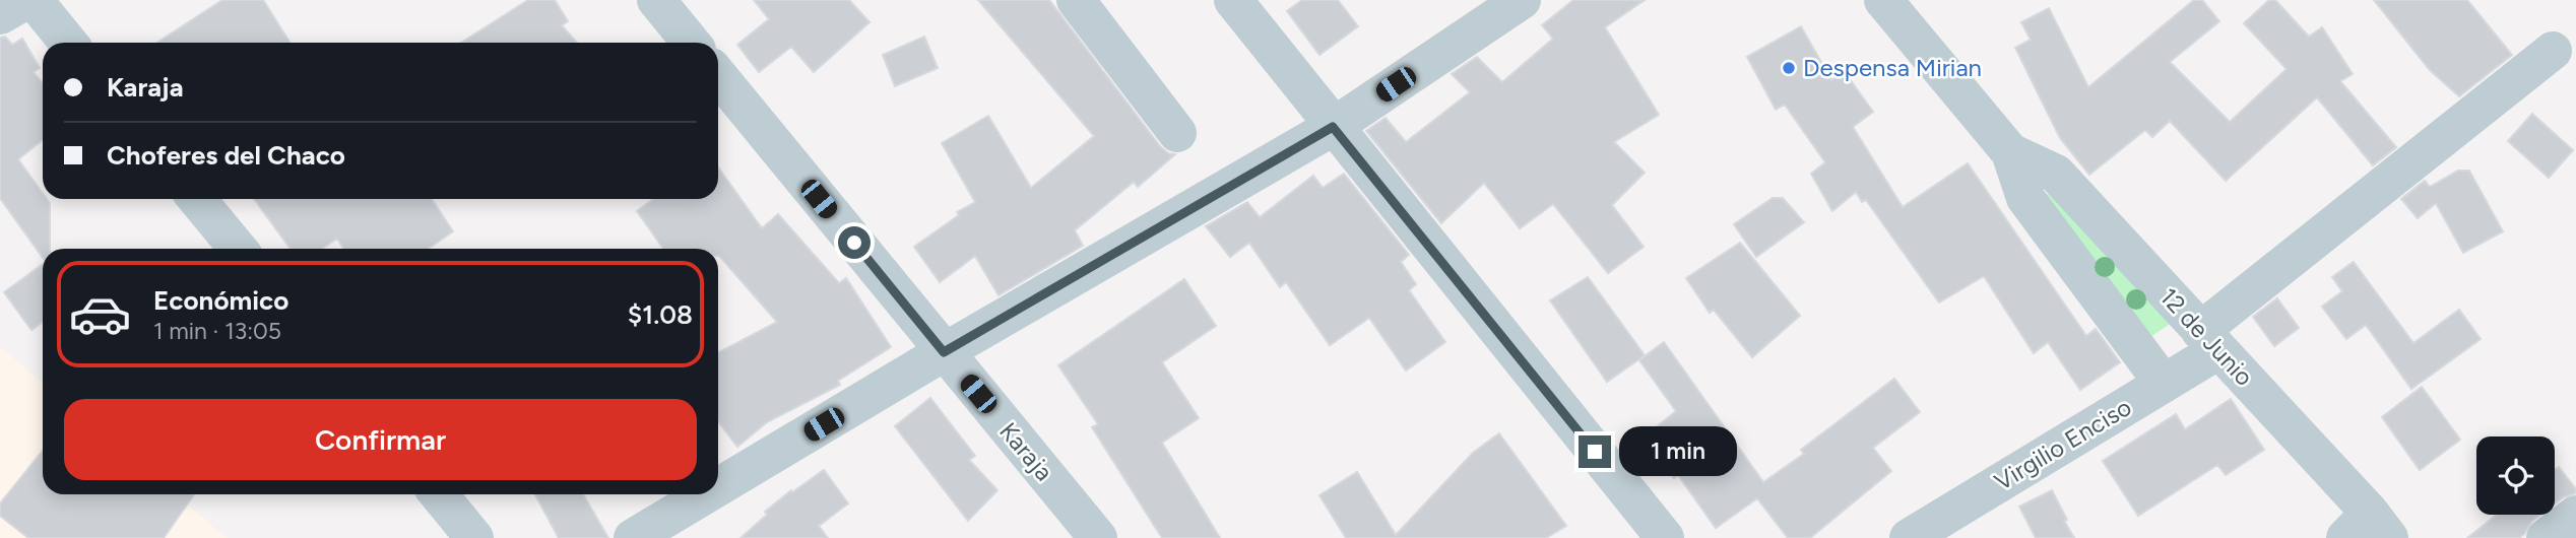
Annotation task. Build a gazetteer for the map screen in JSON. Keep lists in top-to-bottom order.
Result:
{
  "streets": {
    "street": ["12 de Junio", "Virgilio Enciso", "Karaja"]
  },
  "crossings": [
    ["12 de Junio", "Virgilio Enciso"]
  ],
  "places": ["Despensa Mirian"],
  "page": {
    "banner": ["Karaja", "Choferes del Chaco"],
    "list": [
      {
        "name": "Económico",
        "note": "1 min · 13:05",
        "value": "$1.08"
      }
    ],
    "buttons": "Confirmar",
    "bubble": "1 min"
  }
}
